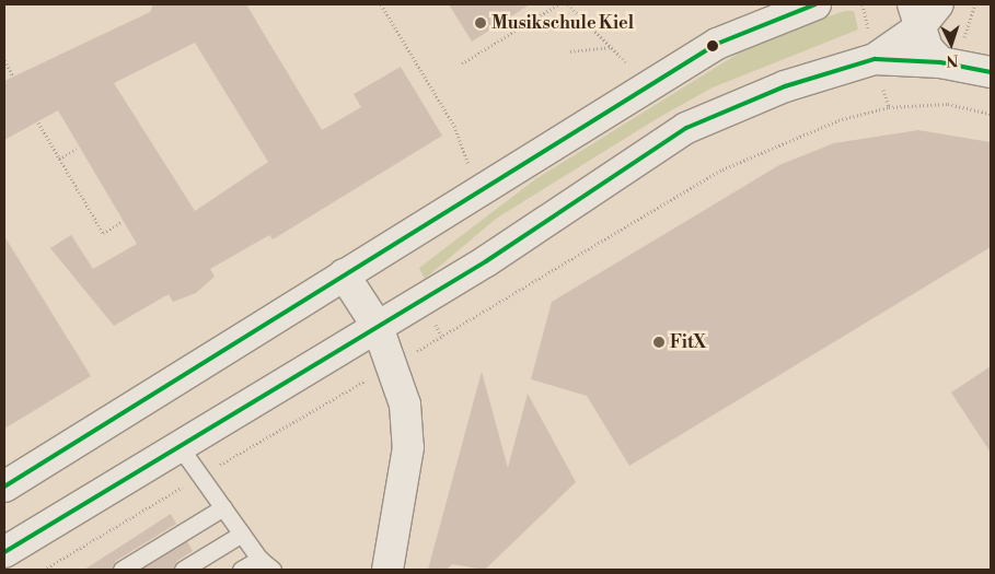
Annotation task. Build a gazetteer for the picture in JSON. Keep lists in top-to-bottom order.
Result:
{
  "places": ["Musikschule Kiel", "FitX"],
  "north": "bottom"
}
